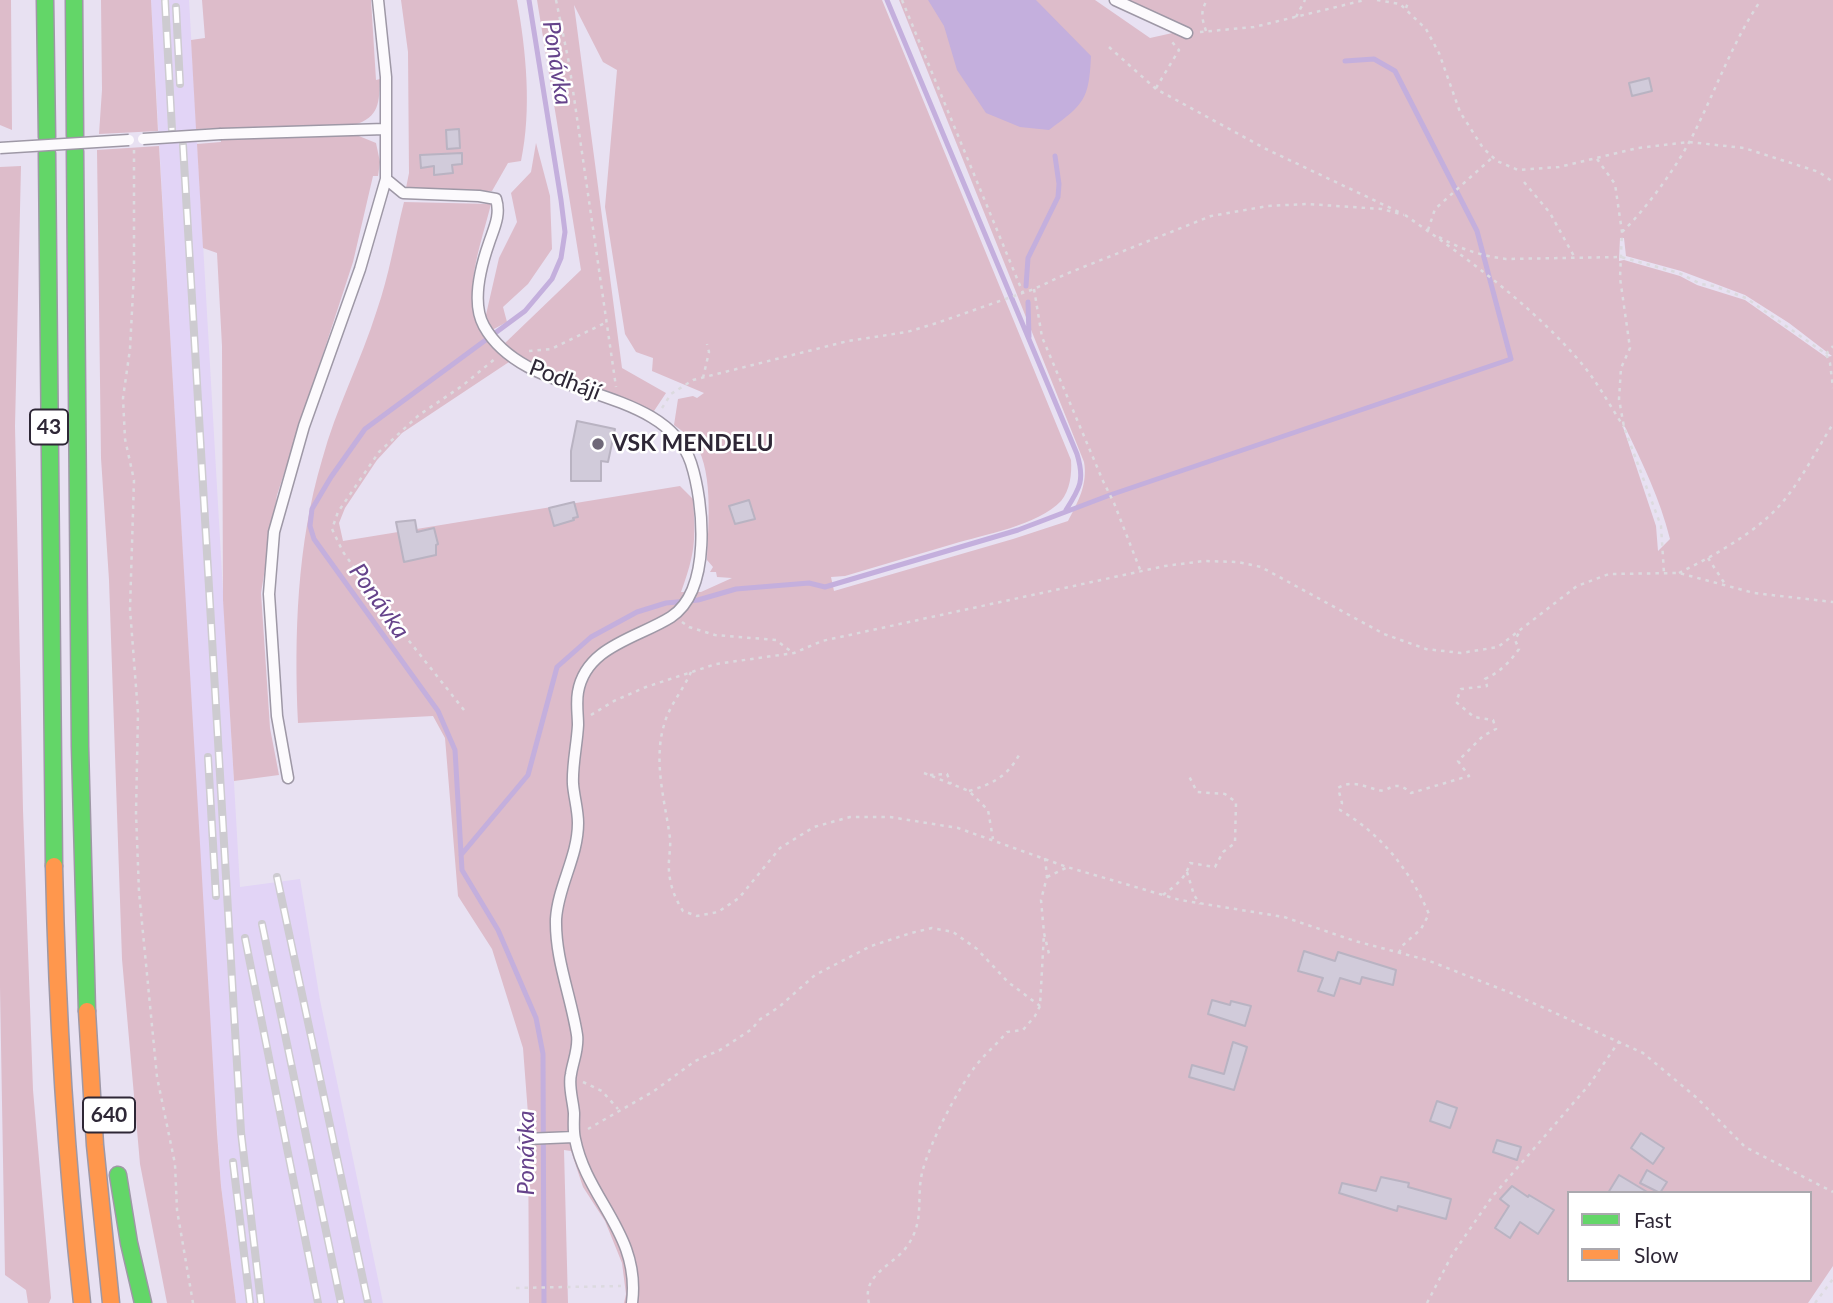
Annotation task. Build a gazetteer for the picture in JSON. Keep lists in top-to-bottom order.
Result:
{
  "streets": {
    "highway": ["43", "640"],
    "lane": ["Podhájí"]
  },
  "crossings": [
    ["43", "640"]
  ],
  "water": ["Ponávka"],
  "places": ["VSK MENDELU"],
  "legend": ["Fast", "Slow"]
}
